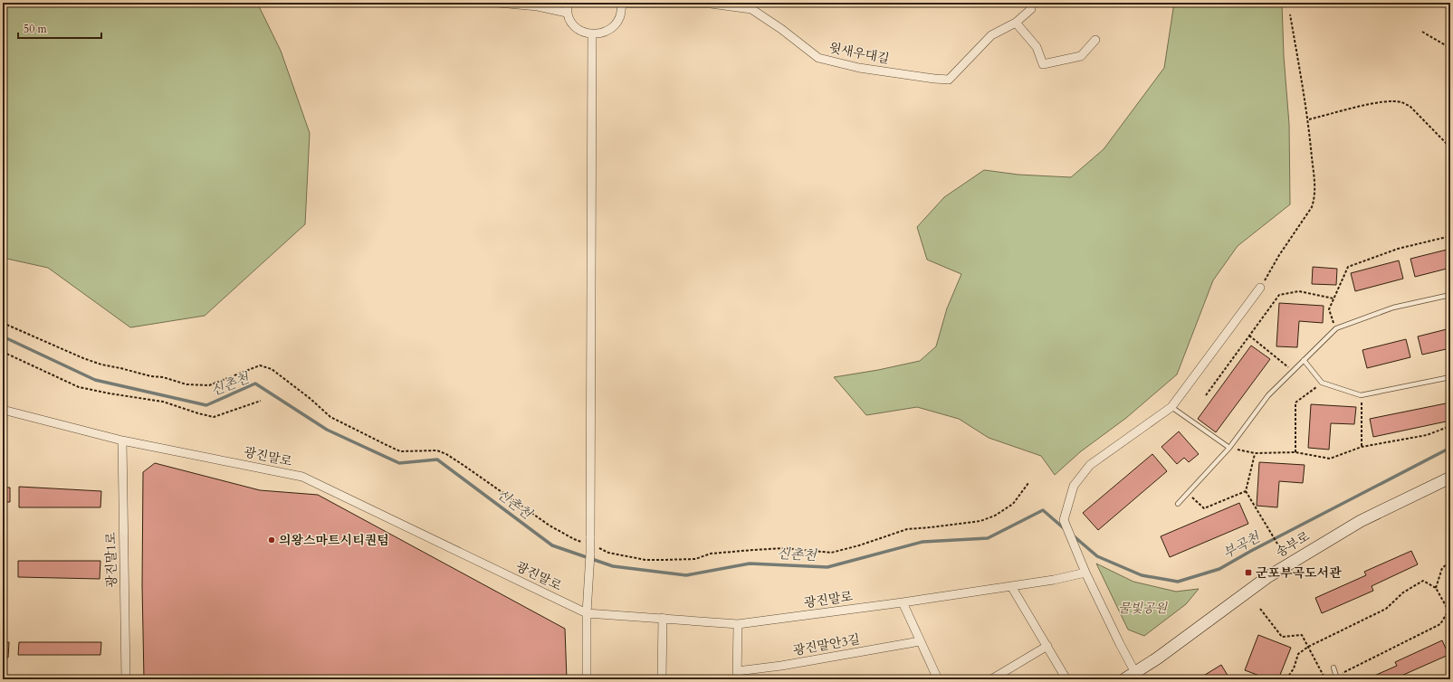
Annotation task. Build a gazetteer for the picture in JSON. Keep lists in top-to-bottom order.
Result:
{
  "streets": {
    "street": [
      "윗새우대길",
      "광진말로",
      "송부로",
      "광진말1로",
      "광진말안3길"
    ]
  },
  "crossings": [
    ["광진말로", "광진말1로"]
  ],
  "water": ["신촌천", "부곡천"],
  "parks": ["물빛공원"],
  "places": {
    "other": ["의왕스마트시티퀀텀"],
    "transit": ["군포부곡도서관"]
  },
  "scale_bar": "50 m"
}
